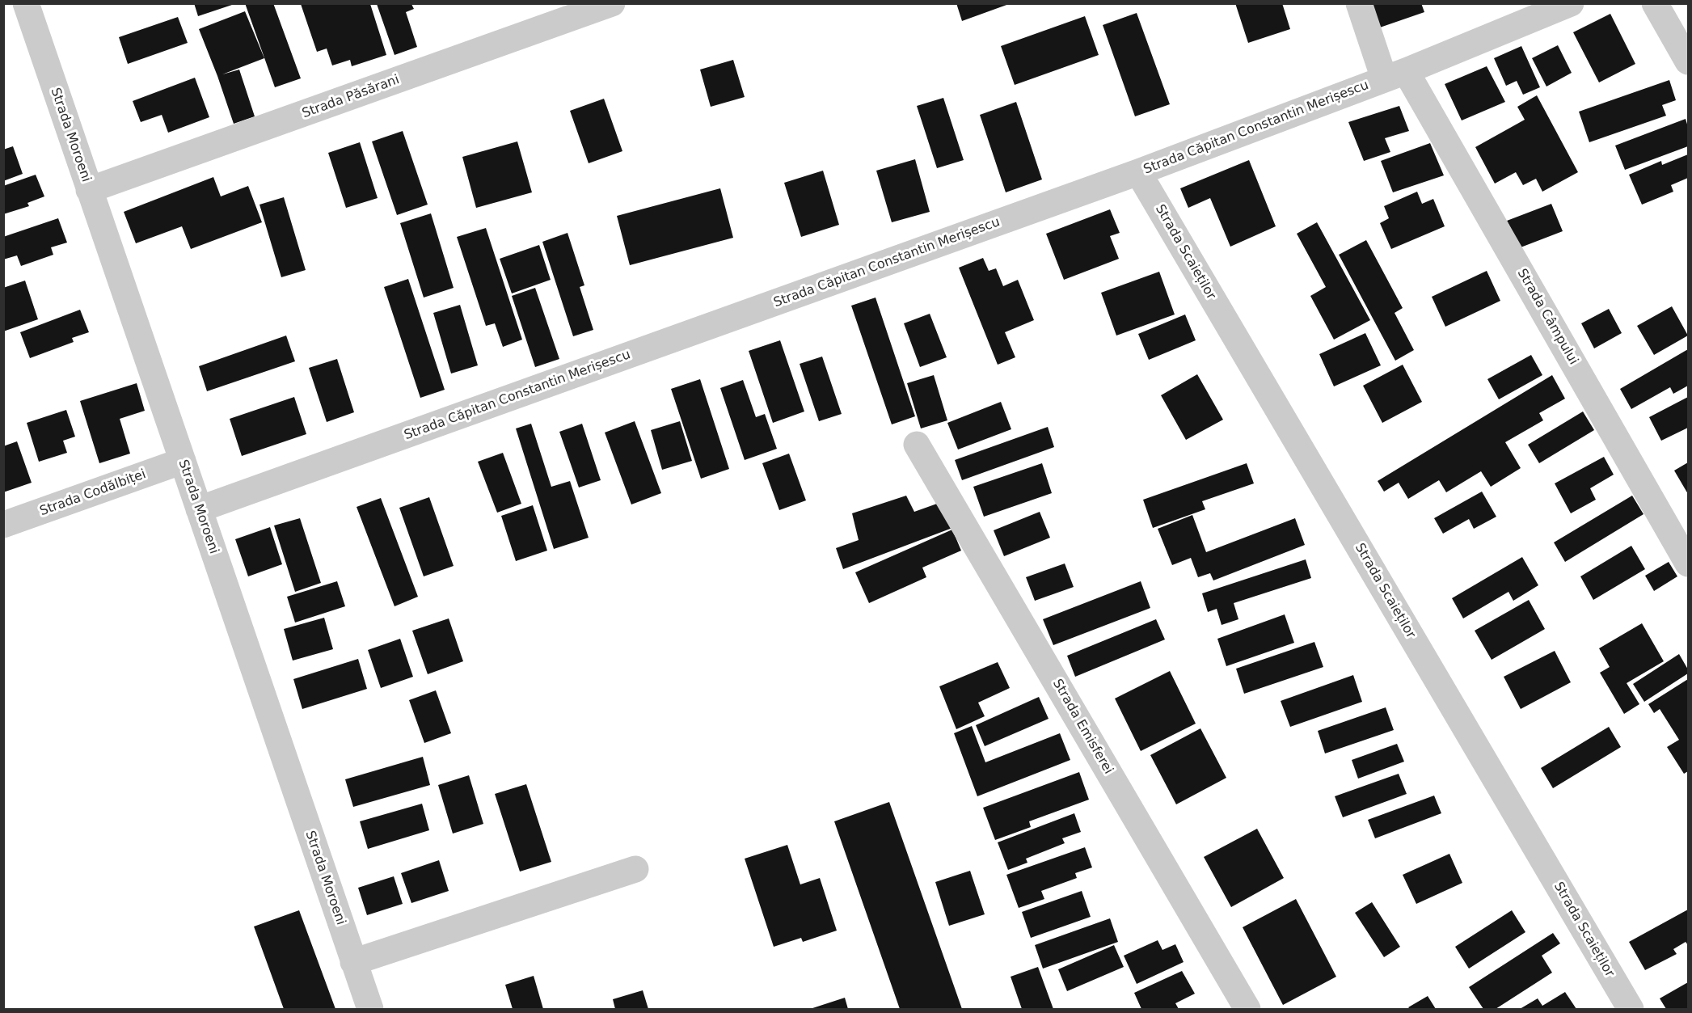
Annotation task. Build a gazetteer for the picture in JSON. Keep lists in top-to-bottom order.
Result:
{
  "streets": {
    "street": [
      "Strada Păsărani",
      "Strada Căpitan Constantin Merișescu",
      "Strada Moroeni",
      "Strada Scaieților",
      "Strada Câmpului",
      "Strada Codălbiței",
      "Strada Emisferei"
    ]
  },
  "crossings": [
    ["Strada Păsărani", "Strada Moroeni"],
    ["Strada Căpitan Constantin Merișescu", "Strada Moroeni"],
    ["Strada Căpitan Constantin Merișescu", "Strada Scaieților"],
    ["Strada Căpitan Constantin Merișescu", "Strada Câmpului"],
    ["Strada Moroeni", "Strada Codălbiței"]
  ]
}
